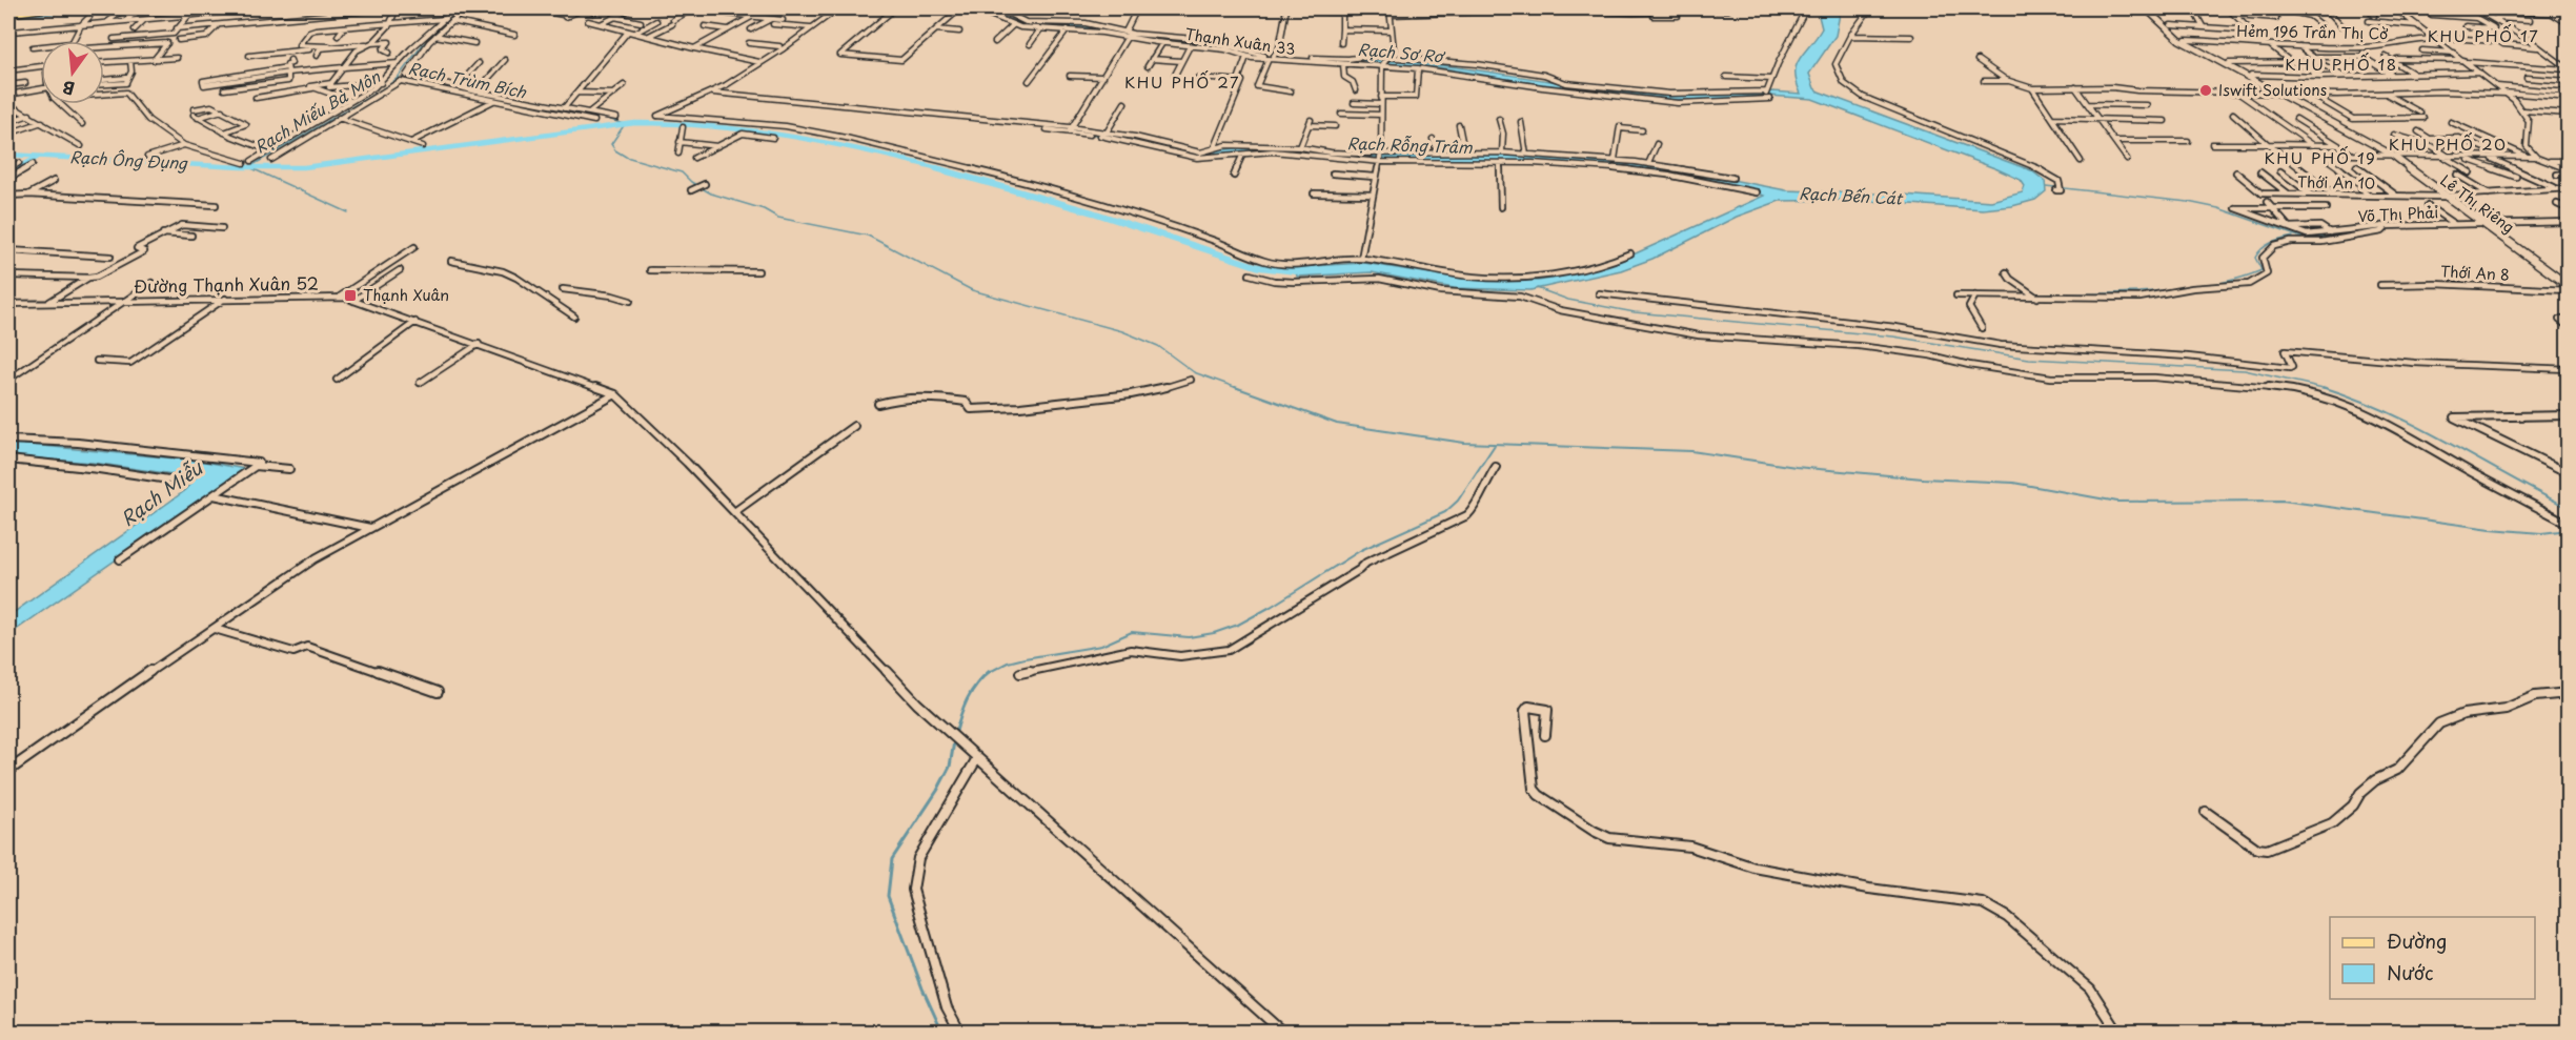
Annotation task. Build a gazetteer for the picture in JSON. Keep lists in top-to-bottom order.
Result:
{
  "streets": {
    "street": [
      "Hẻm 196 Trần Thị Cờ",
      "Thạnh Xuân 33",
      "Thới An 10",
      "Lê Thị Riêng",
      "Võ Thị Phải",
      "Thới An 8",
      "Đường Thạnh Xuân 52"
    ]
  },
  "crossings": [
    ["Hẻm 196 Trần Thị Cờ", "Lê Thị Riêng"],
    ["Thới An 10", "Lê Thị Riêng"],
    ["Lê Thị Riêng", "Võ Thị Phải"],
    ["Lê Thị Riêng", "Thới An 8"]
  ],
  "districts": [
    "KHU PHỐ 17",
    "KHU PHỐ 18",
    "KHU PHỐ 27",
    "KHU PHỐ 20",
    "KHU PHỐ 19"
  ],
  "water": [
    "Rạch Sơ Rơ",
    "Rạch Trùm Bích",
    "Rạch Miếu Bà Môn",
    "Rạch Rỗng Trâm",
    "Rạch Ông Đụng",
    "Rạch Bến Cát",
    "Rạch Miễu"
  ],
  "places": {
    "other": ["Iswift Solutions"],
    "transit": ["Thạnh Xuân"]
  },
  "legend": ["Đường", "Nước"],
  "north": "bottom"
}
